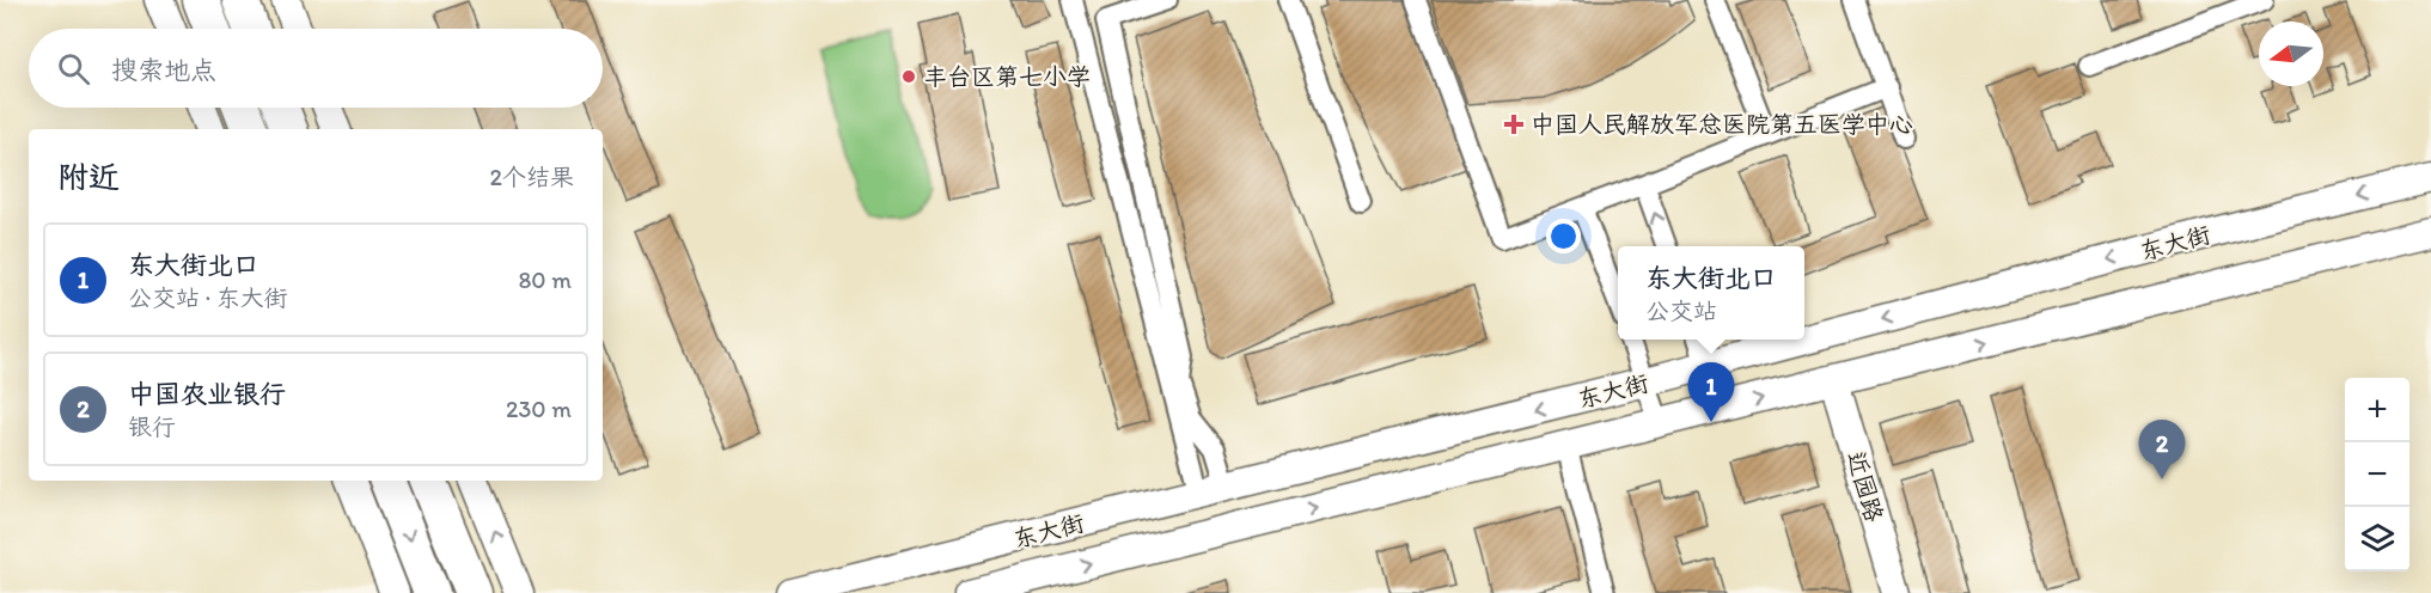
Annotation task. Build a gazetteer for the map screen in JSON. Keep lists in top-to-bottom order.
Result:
{
  "streets": {
    "main road": ["东大街", "近园路"]
  },
  "crossings": [
    ["东大街", "近园路"]
  ],
  "places": {
    "other": ["丰台区第七小学"],
    "health": ["中国人民解放军总医院第五医学中心"]
  },
  "north": "left",
  "page": {
    "search": "搜索地点",
    "heading": ["附近", "2个结果"],
    "list": [
      {
        "mark": "1",
        "name": "东大街北口",
        "note": "公交站 · 东大街",
        "value": "80 m"
      },
      {
        "mark": "2",
        "name": "中国农业银行",
        "note": "银行",
        "value": "230 m"
      }
    ],
    "popup": ["东大街北口", "公交站"],
    "pins": ["1", "2"],
    "map_buttons": ["+", "−"]
  }
}
